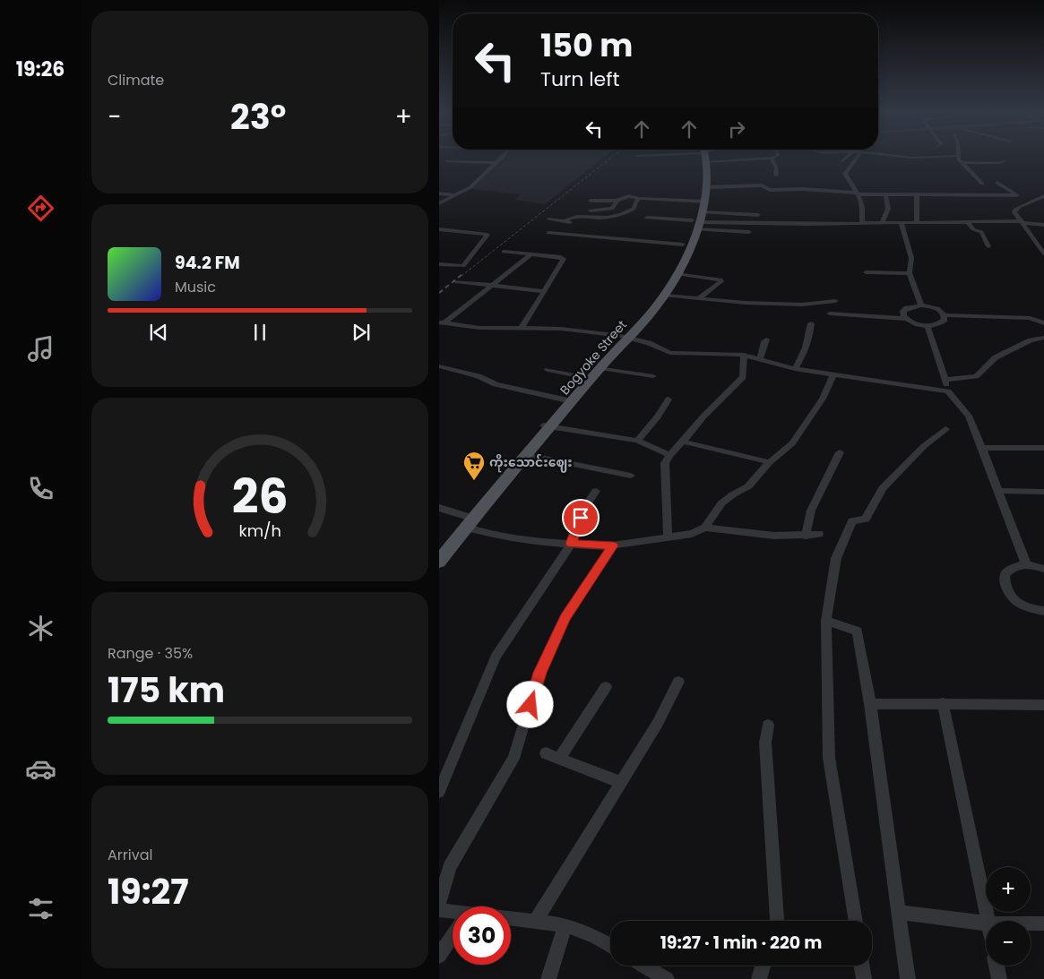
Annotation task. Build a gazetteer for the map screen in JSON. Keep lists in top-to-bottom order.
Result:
{
  "streets": {
    "main road": ["Bogyoke Street"]
  },
  "places": {
    "supermarket": ["ကိုးသောင်းဈေး"]
  },
  "page": {
    "tabs": "19:26",
    "tile": [
      "Climate",
      ["Range · 35%", "175 km"],
      ["Arrival", "19:27"]
    ],
    "turn": ["150 m", "Turn left"],
    "heat": ["−", "23°", "+"],
    "song": ["94.2 FM", "Music"],
    "map_buttons": ["+", "−"],
    "limit": "30",
    "trip": "19:27 · 1 min · 220 m",
    "gauge": ["26", "km/h"]
  }
}
